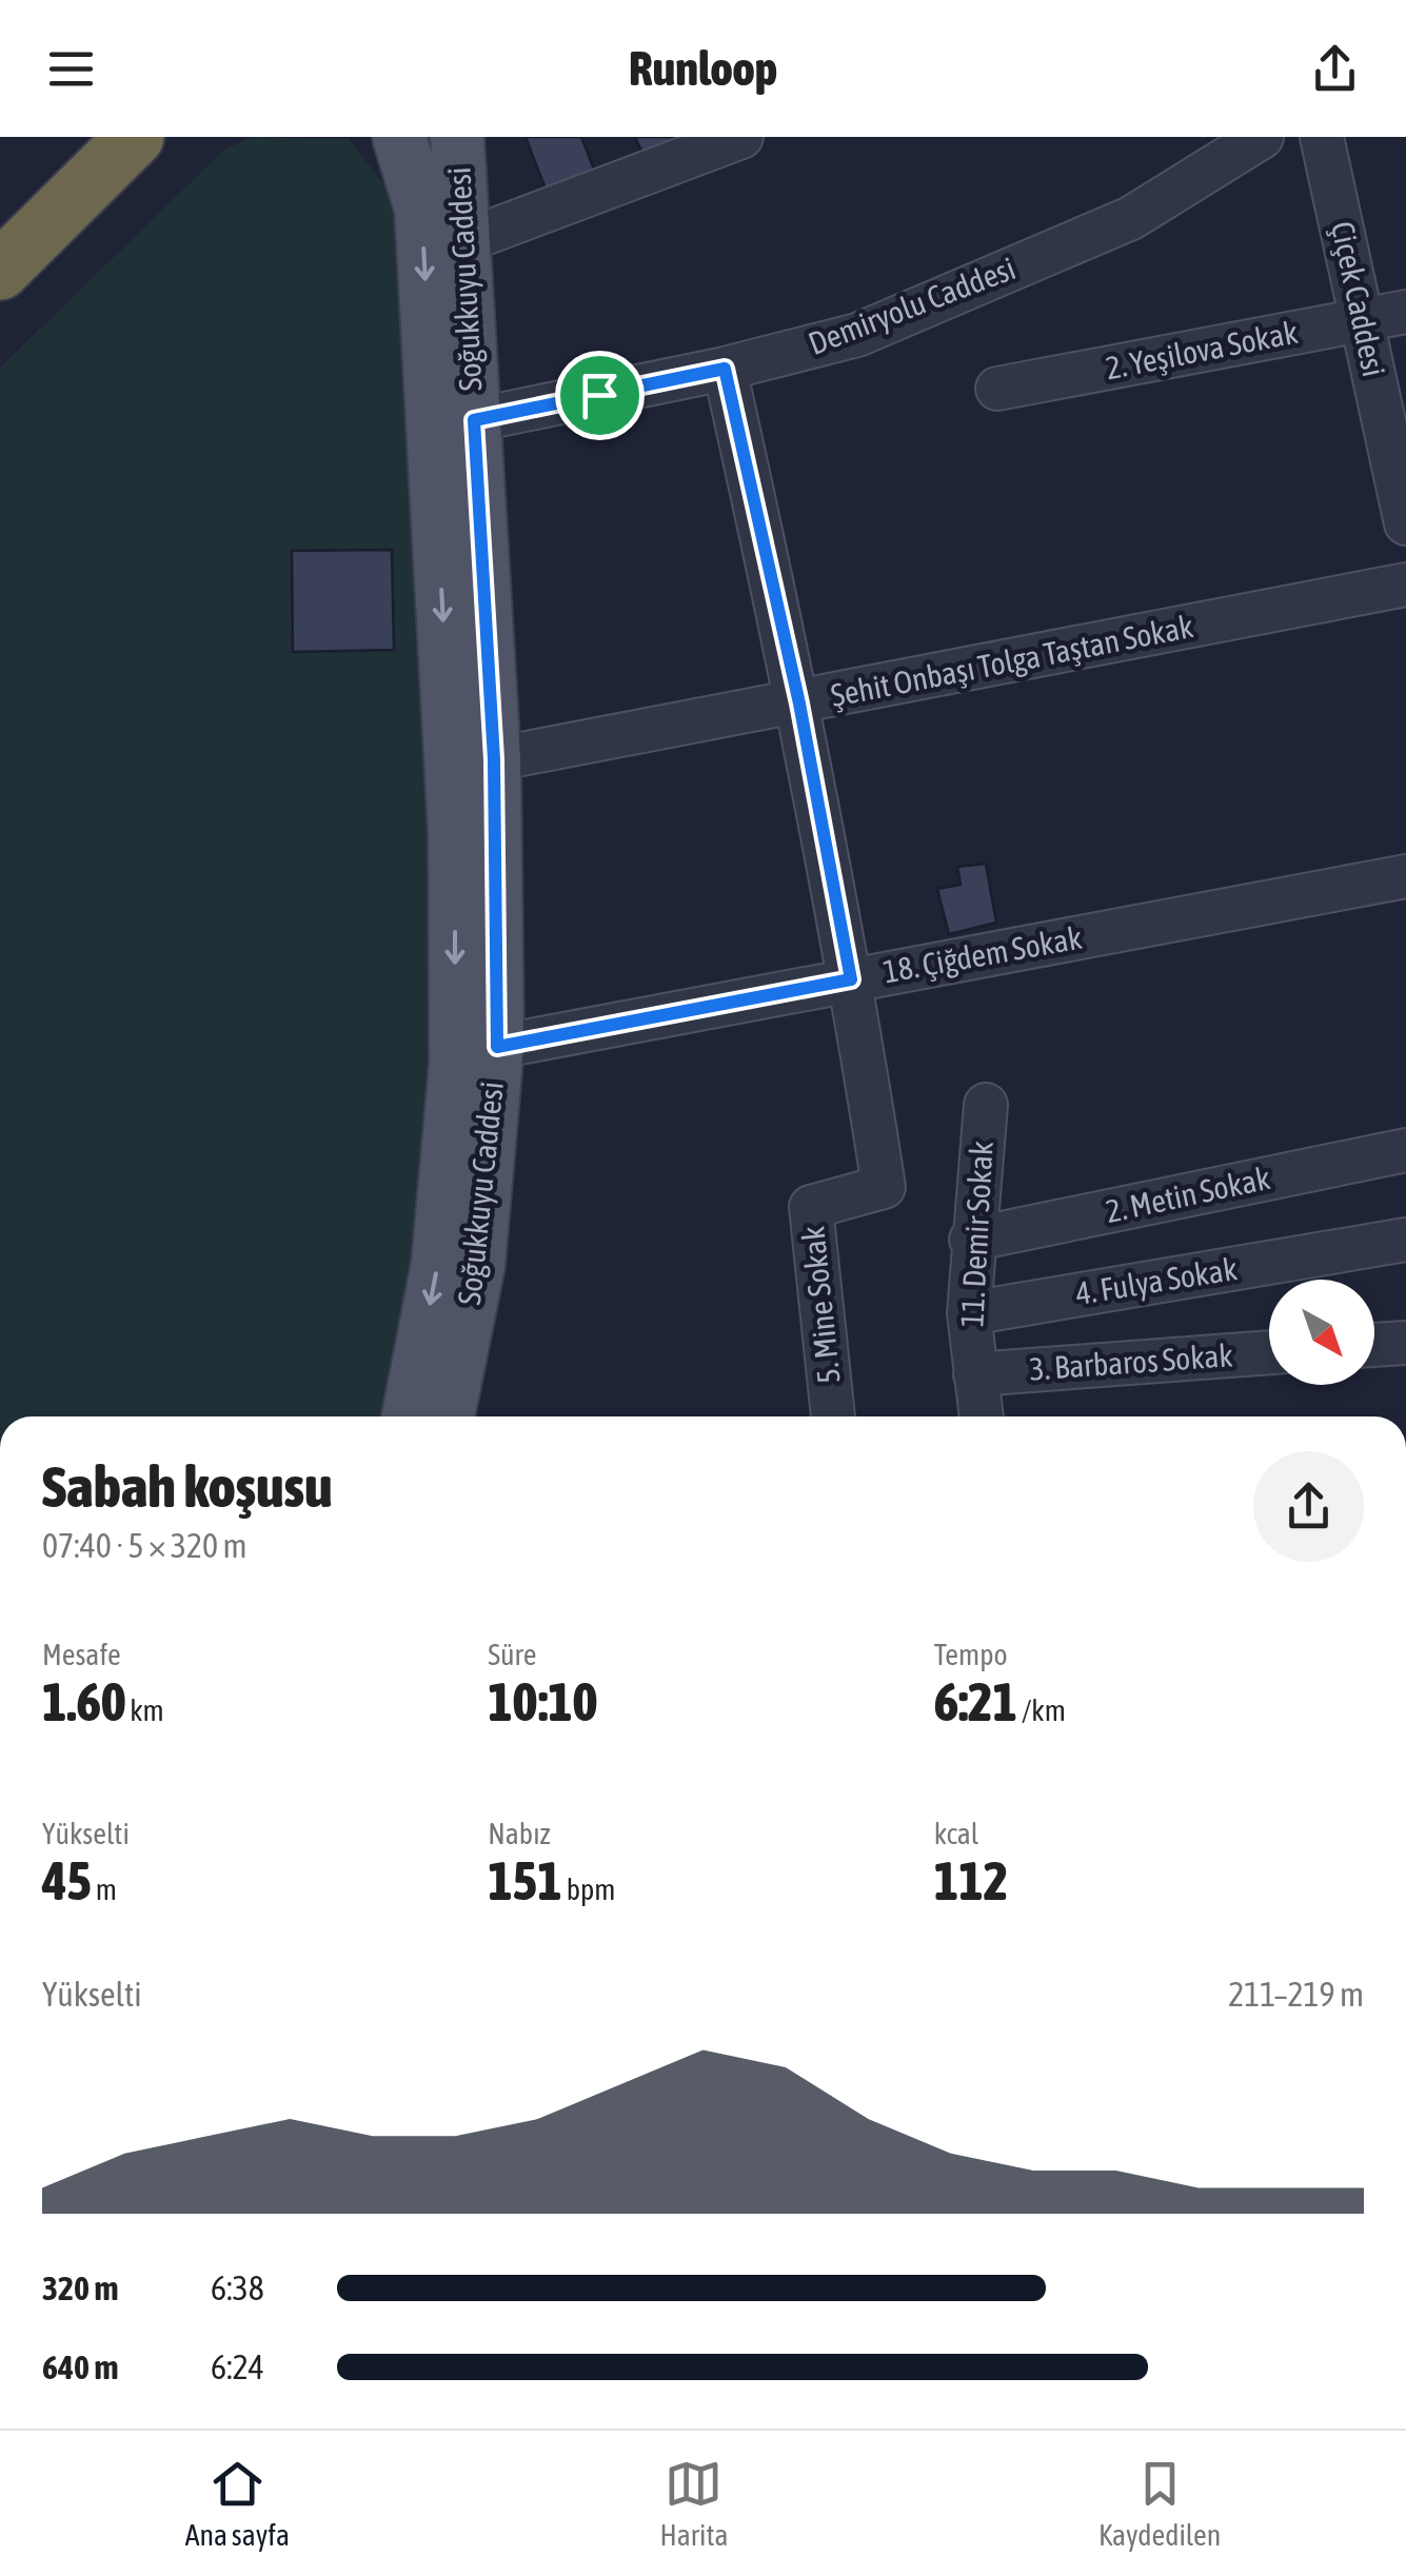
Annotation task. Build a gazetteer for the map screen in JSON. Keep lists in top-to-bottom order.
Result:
{
  "streets": {
    "main road": ["Soğukkuyu Caddesi"],
    "street": [
      "Çiçek Caddesi",
      "Demiryolu Caddesi",
      "2. Yeşilova Sokak",
      "Şehit Onbaşı Tolga Taştan Sokak",
      "18. Çiğdem Sokak",
      "2. Metin Sokak",
      "11. Demir Sokak",
      "4. Fulya Sokak",
      "5. Mine Sokak",
      "3. Barbaros Sokak"
    ]
  },
  "crossings": [
    ["Soğukkuyu Caddesi", "Demiryolu Caddesi"],
    ["Soğukkuyu Caddesi", "Şehit Onbaşı Tolga Taştan Sokak"],
    ["Soğukkuyu Caddesi", "18. Çiğdem Sokak"],
    ["Çiçek Caddesi", "2. Yeşilova Sokak"],
    ["Demiryolu Caddesi", "5. Mine Sokak"],
    ["Şehit Onbaşı Tolga Taştan Sokak", "5. Mine Sokak"],
    ["18. Çiğdem Sokak", "5. Mine Sokak"],
    ["2. Metin Sokak", "11. Demir Sokak"],
    ["11. Demir Sokak", "4. Fulya Sokak"],
    ["11. Demir Sokak", "3. Barbaros Sokak"]
  ],
  "north": "bottom right",
  "page": {
    "header": "Runloop",
    "heading": ["Sabah koşusu", "07:40 · 5 × 320 m"],
    "stats": [
      ["Mesafe", "1.60 km"],
      ["Süre", "10:10"],
      ["Tempo", "6:21 /km"],
      ["Yükselti", "45 m"],
      ["Nabız", "151 bpm"],
      ["kcal", "112"]
    ],
    "chart": ["Yükselti", "211–219 m"],
    "list": [
      {
        "name": "320 m",
        "note": "6:38"
      },
      {
        "name": "640 m",
        "note": "6:24"
      }
    ],
    "tabs": ["Ana sayfa", "Harita", "Kaydedilen"]
  }
}
